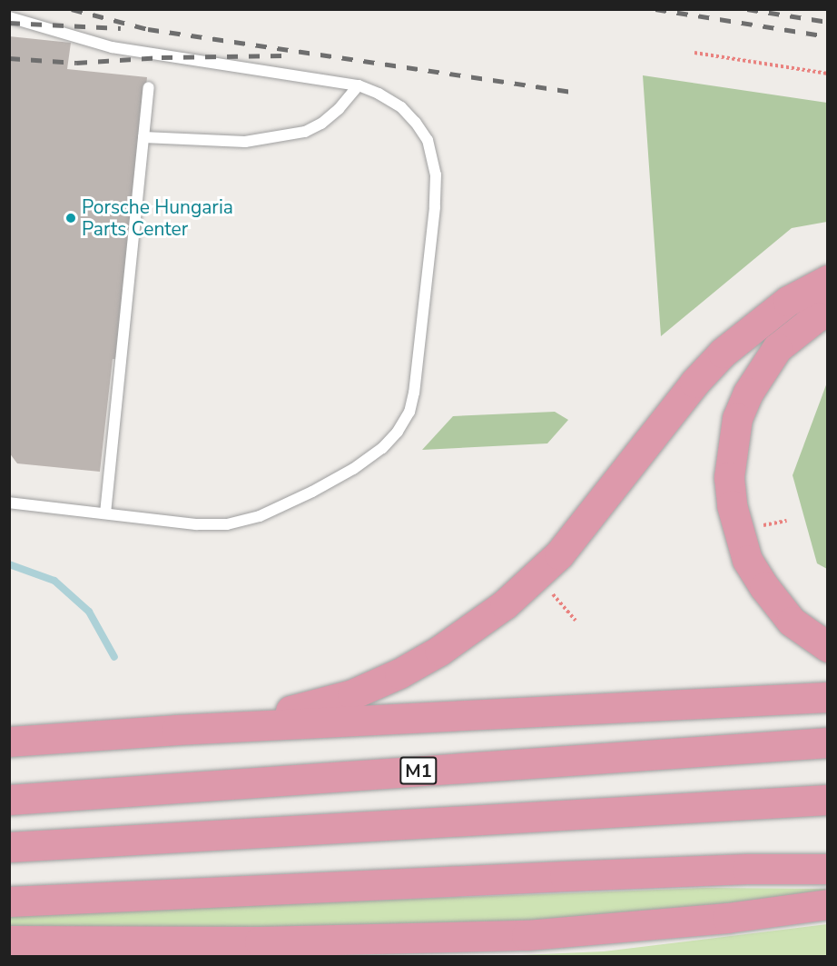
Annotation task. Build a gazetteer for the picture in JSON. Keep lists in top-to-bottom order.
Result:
{
  "streets": {
    "highway": ["M1"]
  },
  "places": ["Porsche Hungaria Parts Center"]
}
